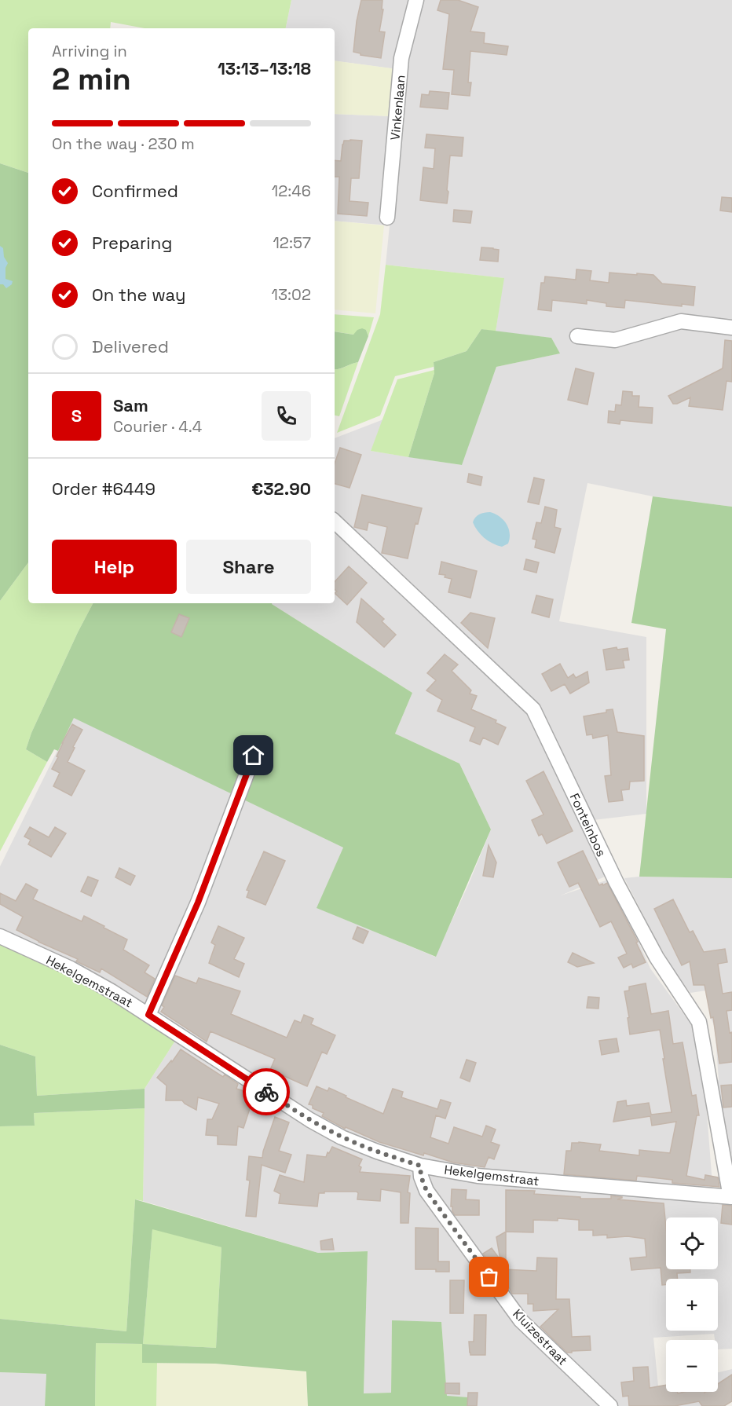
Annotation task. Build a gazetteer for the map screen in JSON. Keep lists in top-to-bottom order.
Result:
{
  "streets": {
    "street": [
      "Vinkenlaan",
      "Fonteinbos",
      "Hekelgemstraat",
      "Kluizestraat"
    ]
  },
  "crossings": [
    ["Fonteinbos", "Hekelgemstraat"],
    ["Hekelgemstraat", "Kluizestraat"]
  ],
  "page": {
    "heading": ["2 min", "Arriving in", "13:13–13:18"],
    "panel": [
      "Sam",
      "Courier · 4.4",
      "Order #6449",
      "€32.90"
    ],
    "bar": "On the way · 230 m",
    "list": [
      ["Confirmed", "12:46"],
      ["Preparing", "12:57"],
      ["On the way", "13:02"],
      "Delivered"
    ],
    "round": "S",
    "buttons": ["Help", "Share"],
    "map_buttons": ["+", "−"]
  }
}
